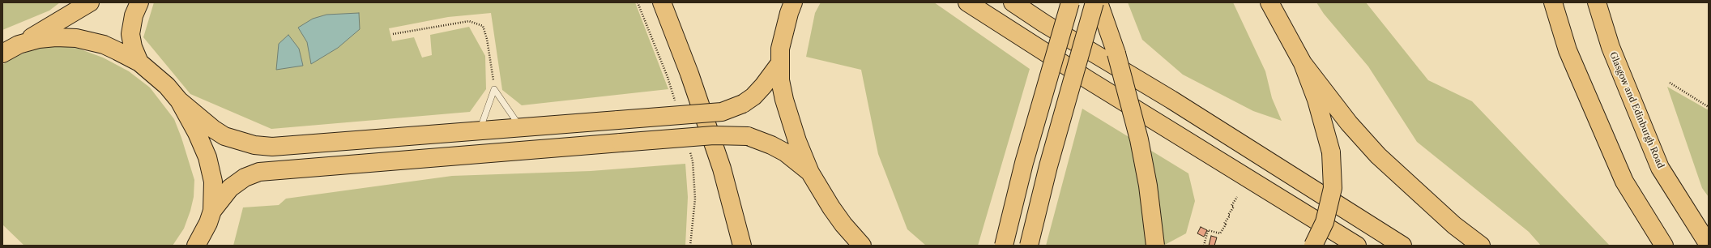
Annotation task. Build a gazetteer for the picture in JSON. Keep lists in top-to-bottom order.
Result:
{
  "streets": {
    "highway": ["Glasgow and Edinburgh Road"]
  }
}
